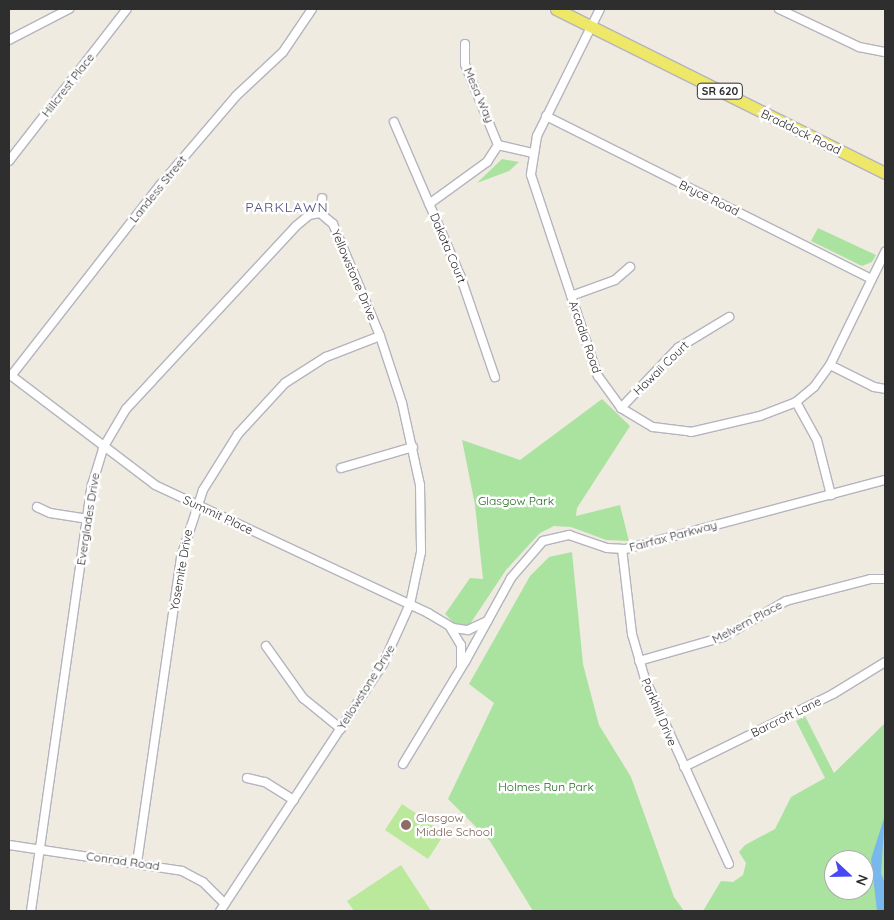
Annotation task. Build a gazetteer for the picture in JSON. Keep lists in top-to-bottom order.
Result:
{
  "streets": {
    "main road": ["SR 620", "Braddock Road"],
    "street": [
      "Hillcrest Place",
      "Mesa Way",
      "Landess Street",
      "Bryce Road",
      "Dakota Court",
      "Yellowstone Drive",
      "Arcadia Road",
      "Hawaii Court",
      "Summit Place",
      "Everglades Drive",
      "Fairfax Parkway",
      "Yosemite Drive",
      "Melvern Place",
      "Parkhill Drive",
      "Barcroft Lane",
      "Conrad Road"
    ]
  },
  "crossings": [
    ["Braddock Road", "Arcadia Road"],
    ["Landess Street", "Summit Place"],
    ["Bryce Road", "Arcadia Road"],
    ["Yellowstone Drive", "Summit Place"],
    ["Yellowstone Drive", "Everglades Drive"],
    ["Yellowstone Drive", "Yosemite Drive"],
    ["Yellowstone Drive", "Conrad Road"],
    ["Arcadia Road", "Hawaii Court"],
    ["Summit Place", "Everglades Drive"],
    ["Summit Place", "Fairfax Parkway"],
    ["Summit Place", "Yosemite Drive"],
    ["Everglades Drive", "Conrad Road"],
    ["Fairfax Parkway", "Parkhill Drive"],
    ["Yosemite Drive", "Conrad Road"],
    ["Melvern Place", "Parkhill Drive"],
    ["Parkhill Drive", "Barcroft Lane"]
  ],
  "districts": ["PARKLAWN"],
  "parks": ["Glasgow Park", "Holmes Run Park"],
  "places": ["Glasgow Middle School"],
  "north": "right"
}
